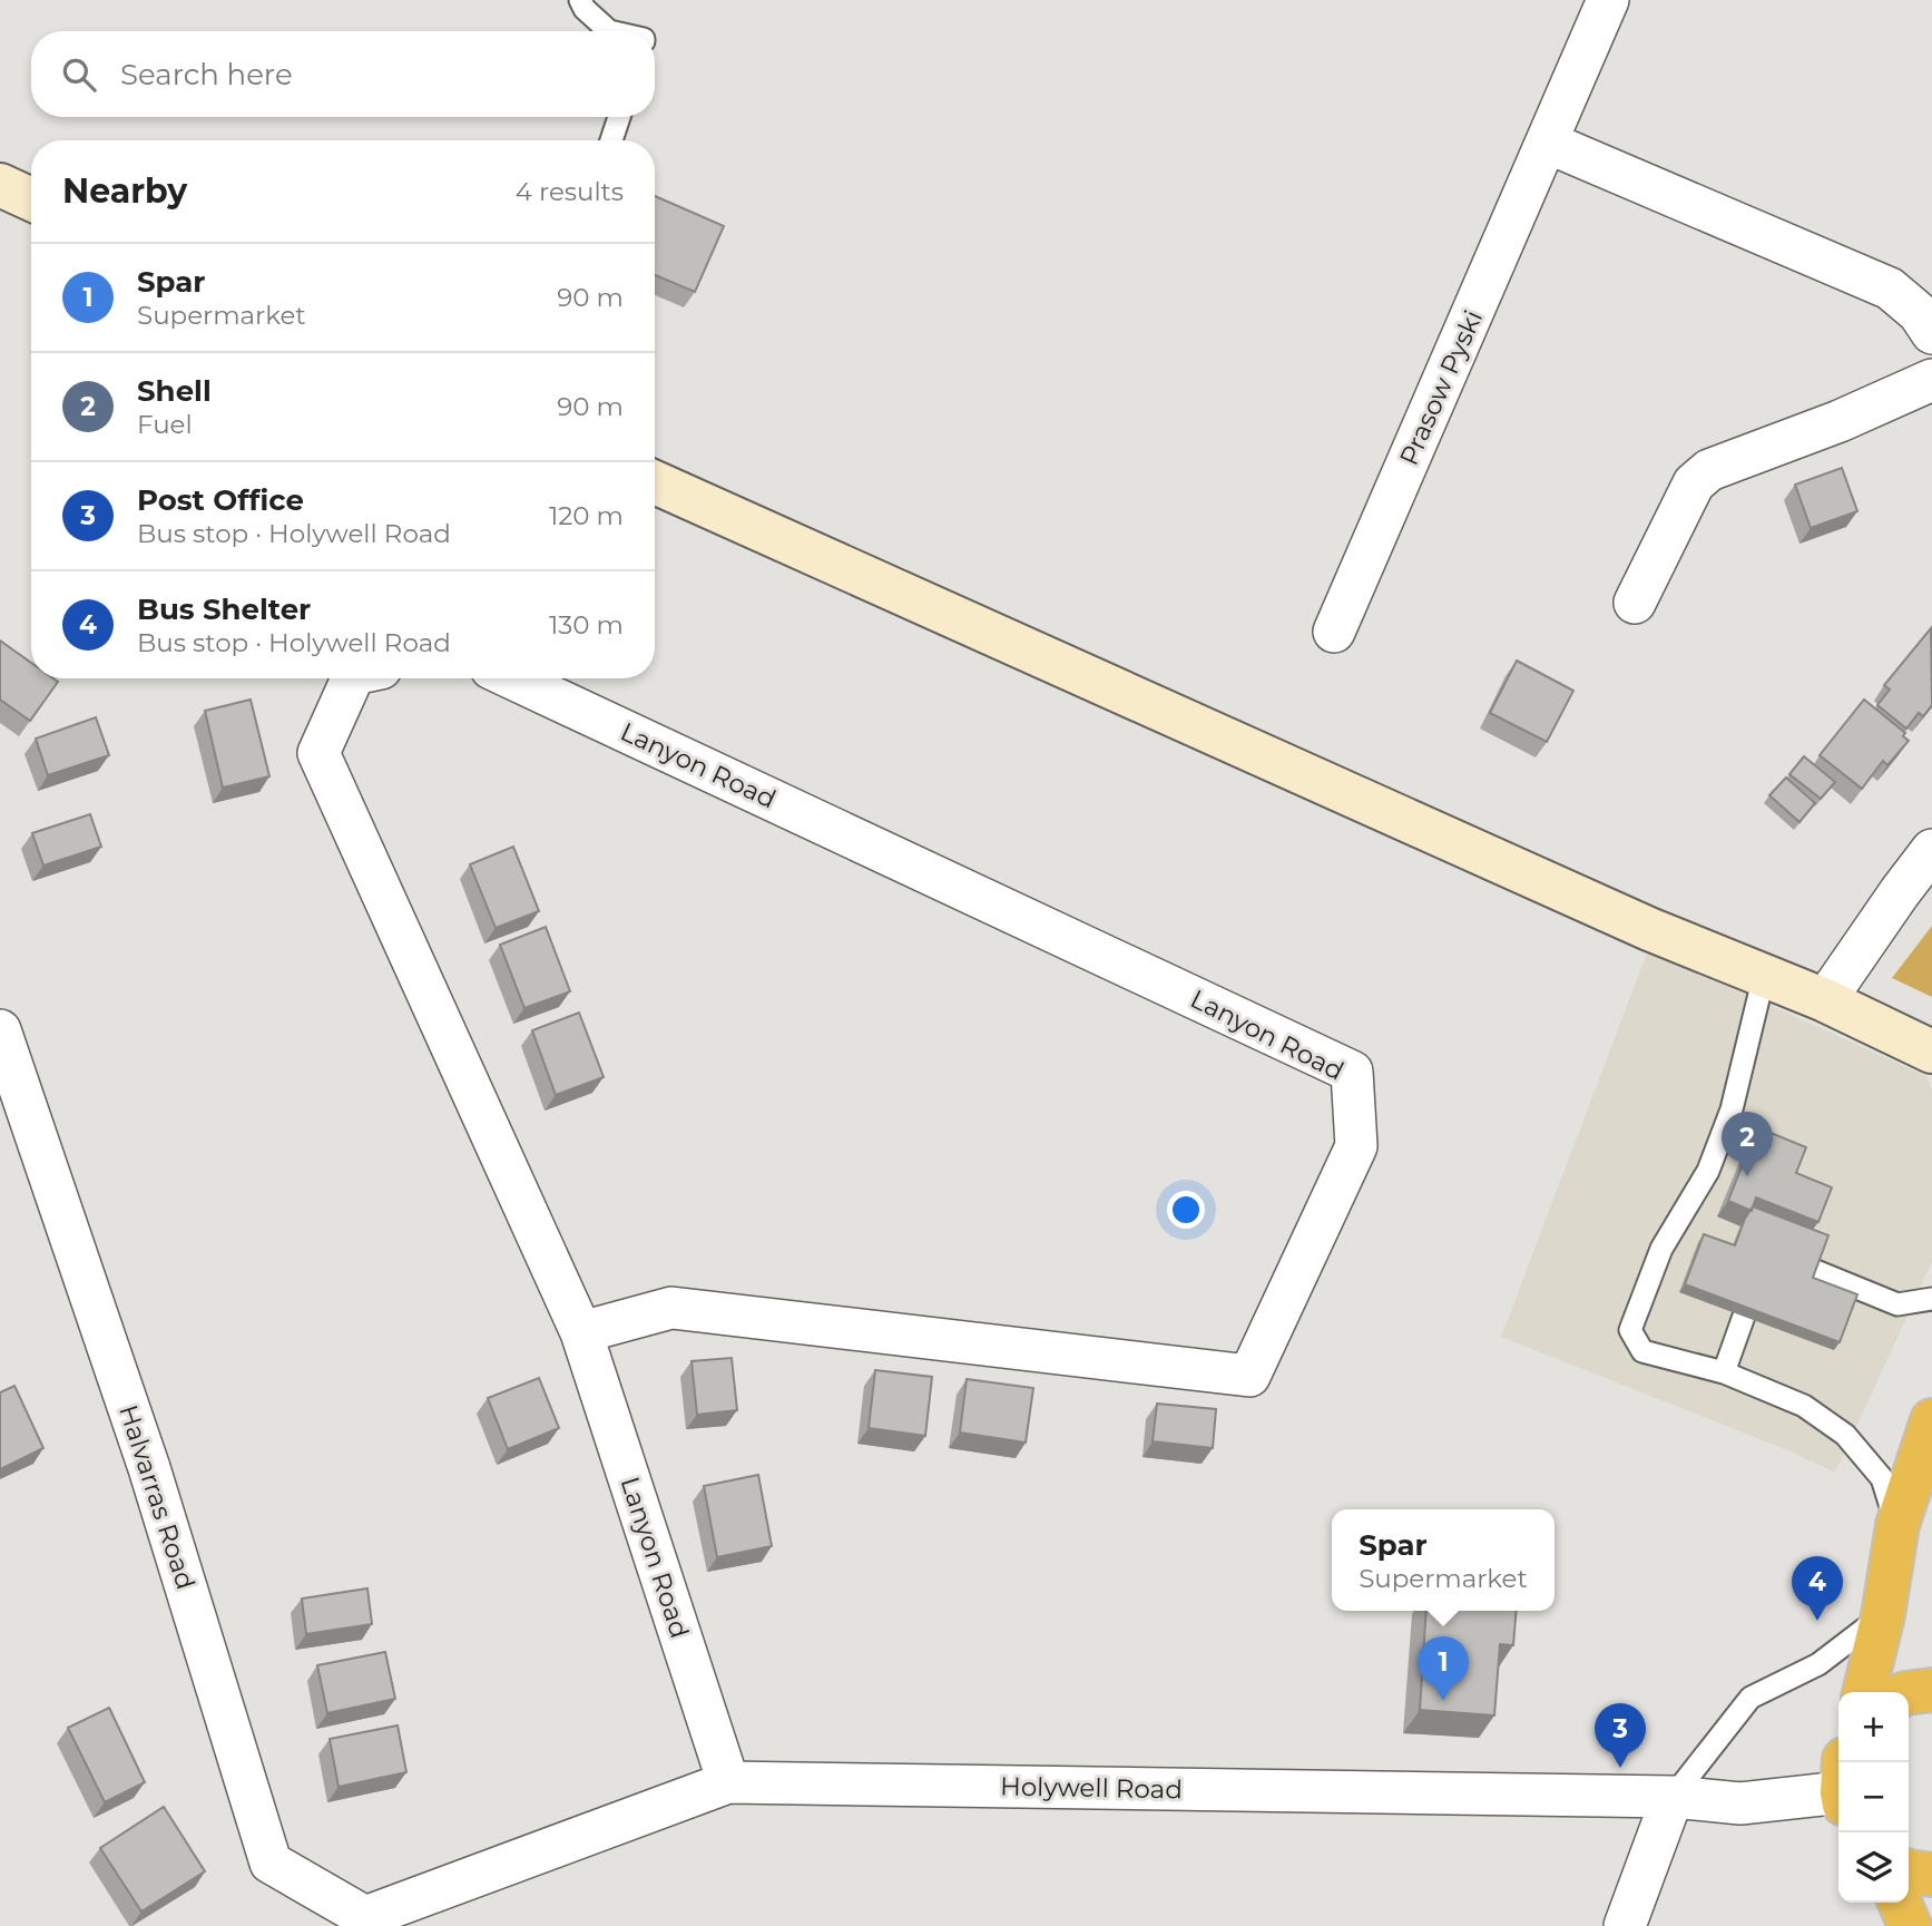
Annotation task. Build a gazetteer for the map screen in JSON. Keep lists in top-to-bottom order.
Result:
{
  "streets": {
    "street": [
      "Prasow Pyski",
      "Lanyon Road",
      "Halvarras Road",
      "Holywell Road"
    ]
  },
  "crossings": [
    ["Lanyon Road", "Holywell Road"],
    ["Halvarras Road", "Holywell Road"]
  ],
  "page": {
    "search": "Search here",
    "heading": ["Nearby", "4 results"],
    "list": [
      {
        "mark": "1",
        "name": "Spar",
        "note": "Supermarket",
        "value": "90 m"
      },
      {
        "mark": "2",
        "name": "Shell",
        "note": "Fuel",
        "value": "90 m"
      },
      {
        "mark": "3",
        "name": "Post Office",
        "note": "Bus stop · Holywell Road",
        "value": "120 m"
      },
      {
        "mark": "4",
        "name": "Bus Shelter",
        "note": "Bus stop · Holywell Road",
        "value": "130 m"
      }
    ],
    "pins": [
      "2",
      "4",
      "1",
      "3"
    ],
    "popup": ["Spar", "Supermarket"],
    "map_buttons": ["+", "−"]
  }
}
